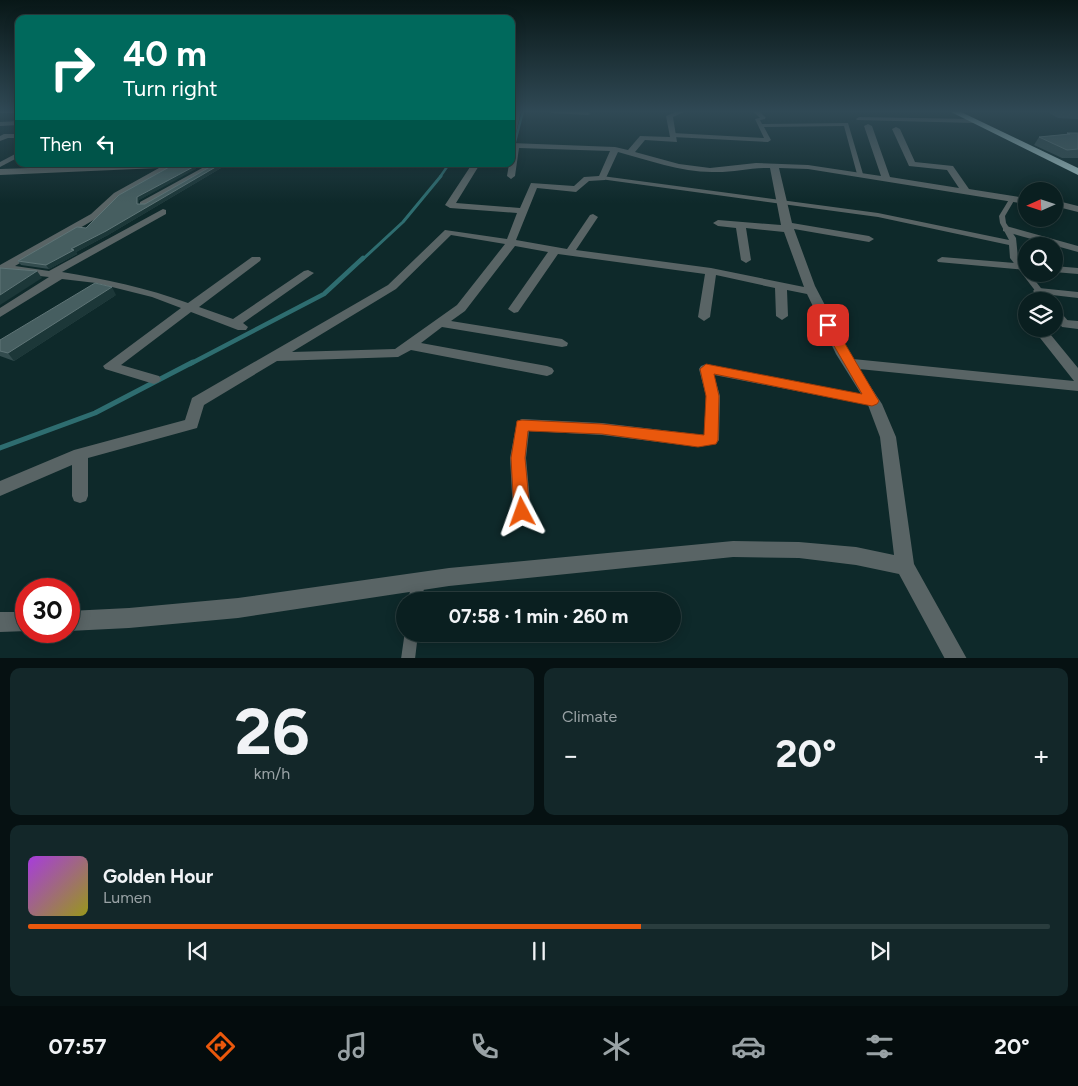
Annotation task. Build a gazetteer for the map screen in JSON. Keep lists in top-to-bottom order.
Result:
{
  "north": "left",
  "page": {
    "turn": ["40 m", "Turn right"],
    "then": "Then",
    "limit": "30",
    "trip": "07:58 · 1 min · 260 m",
    "tile": [
      ["26", "km/h"],
      "Climate"
    ],
    "heat": ["−", "20°", "+"],
    "song": ["Golden Hour", "Lumen"],
    "tabs": ["07:57", "20°"]
  }
}
